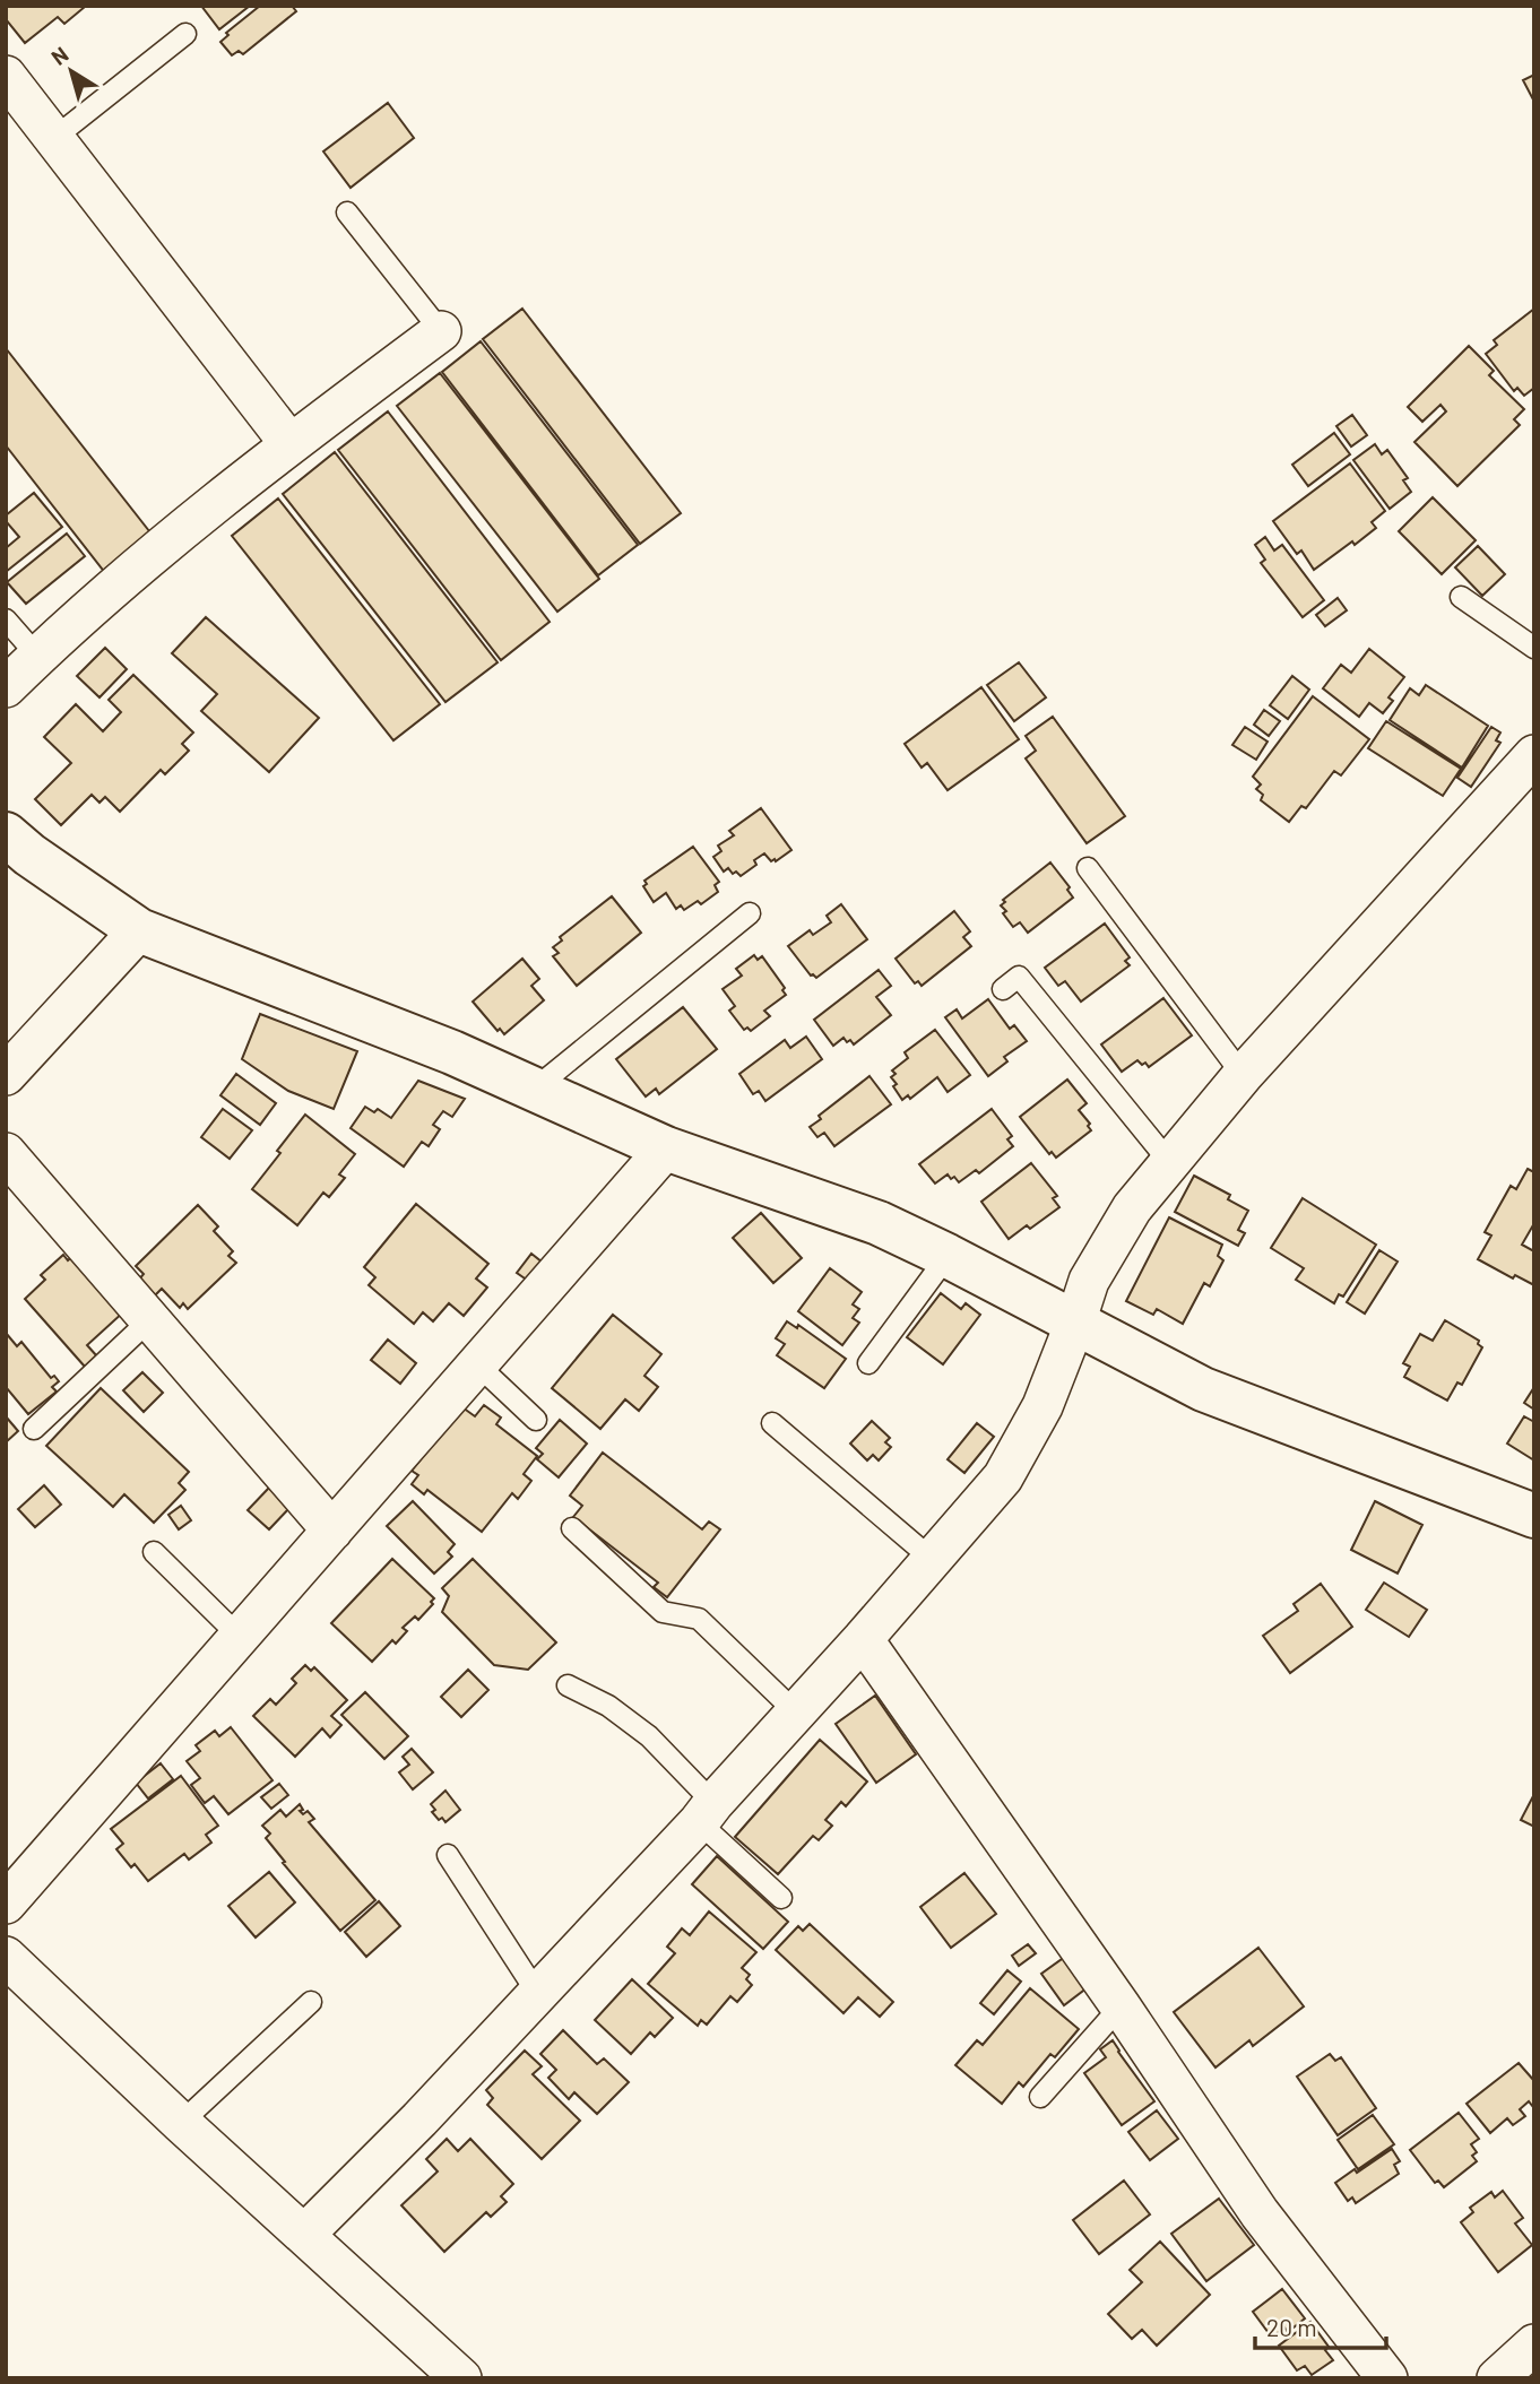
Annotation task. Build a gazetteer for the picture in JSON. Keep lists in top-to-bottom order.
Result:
{
  "scale_bar": "20 m",
  "north": "top left"
}
